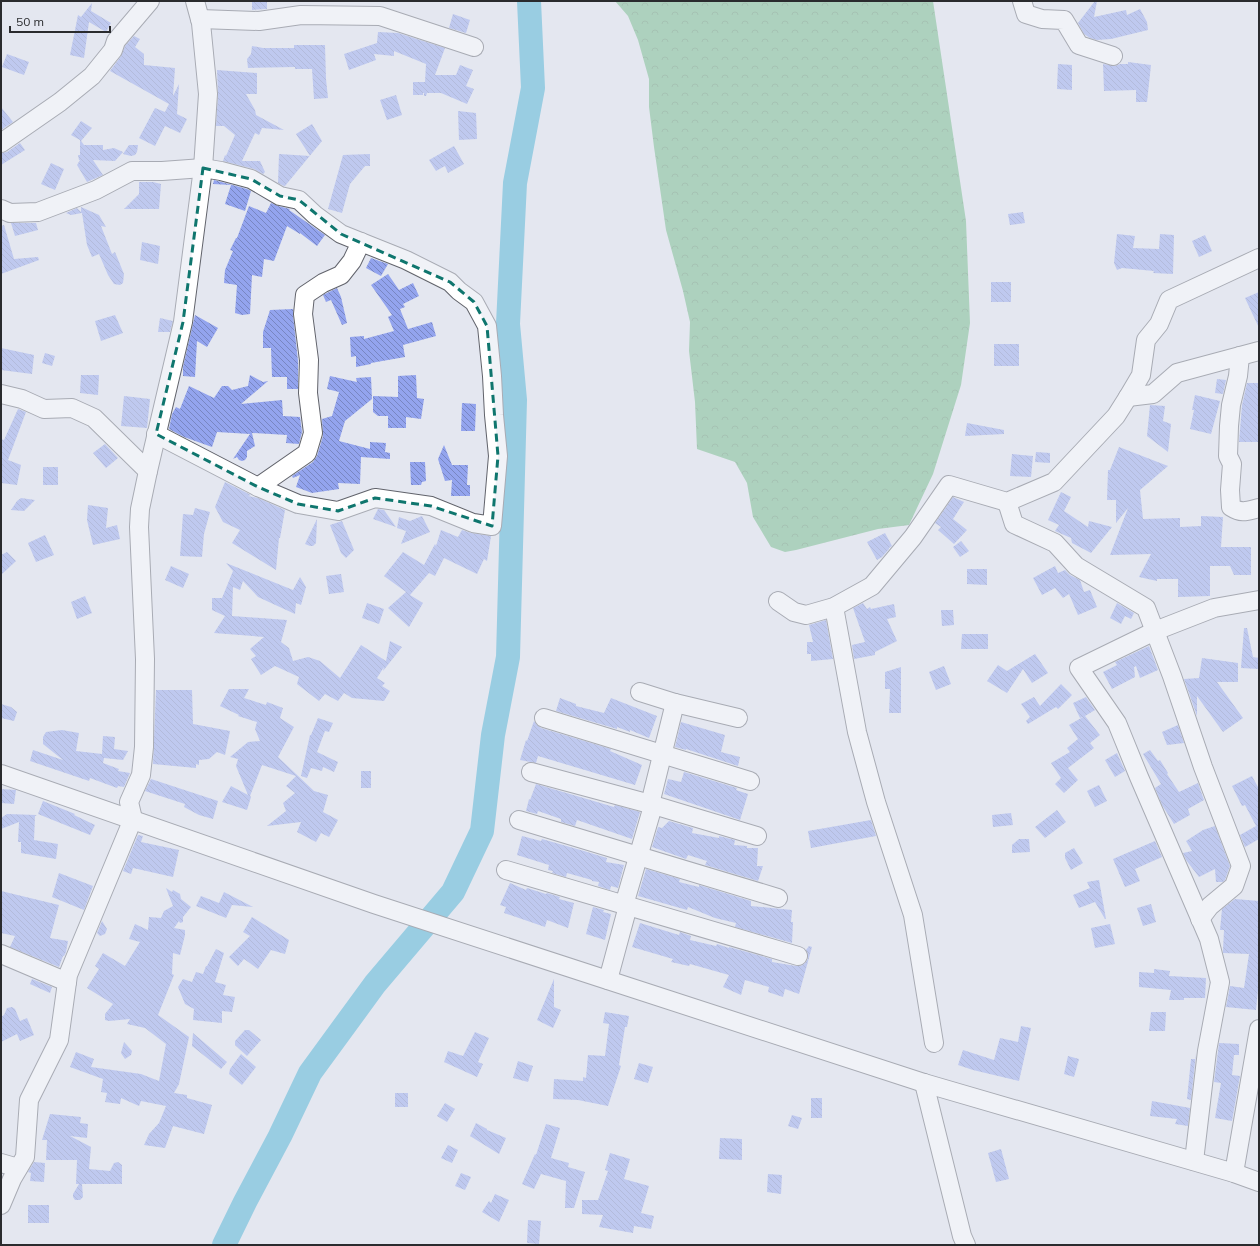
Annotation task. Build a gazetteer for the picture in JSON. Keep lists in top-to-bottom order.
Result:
{
  "scale_bar": "50 m"
}
